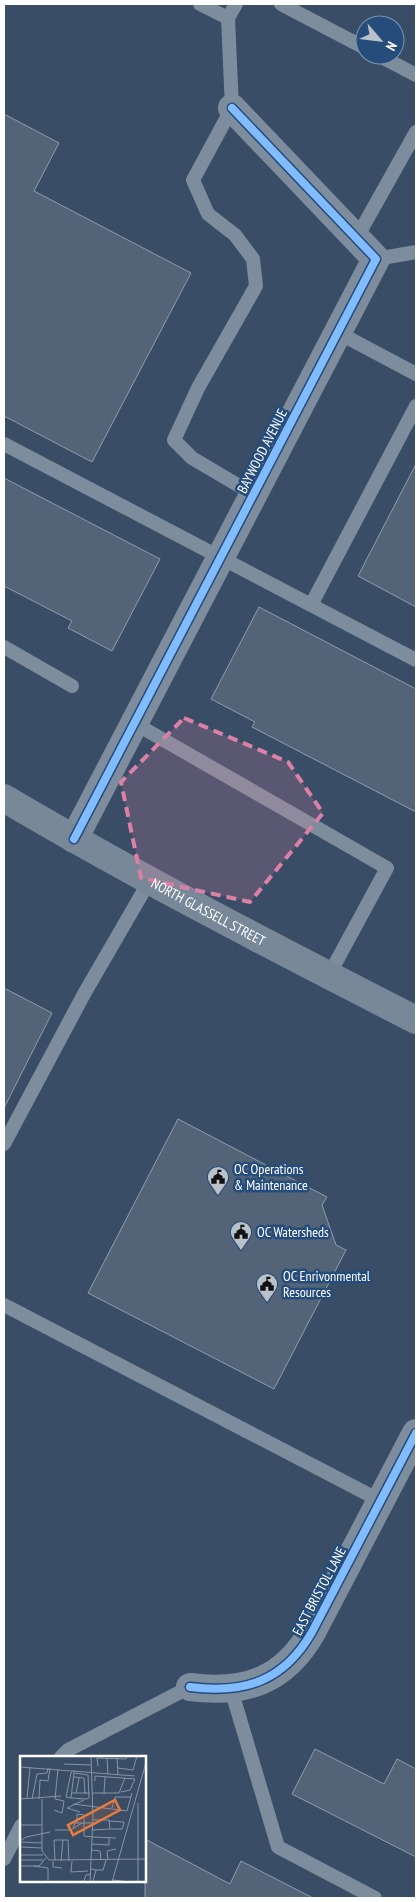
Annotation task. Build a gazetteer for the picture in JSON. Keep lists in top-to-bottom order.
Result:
{
  "streets": {
    "main road": ["NORTH GLASSELL STREET"],
    "street": ["BAYWOOD AVENUE", "EAST BRISTOL LANE"]
  },
  "crossings": [
    ["BAYWOOD AVENUE", "NORTH GLASSELL STREET"]
  ],
  "places": {
    "public building": ["OC Operations & Maintenance", "OC Watersheds", "OC Enrivonmental Resources"]
  },
  "north": "bottom right"
}
